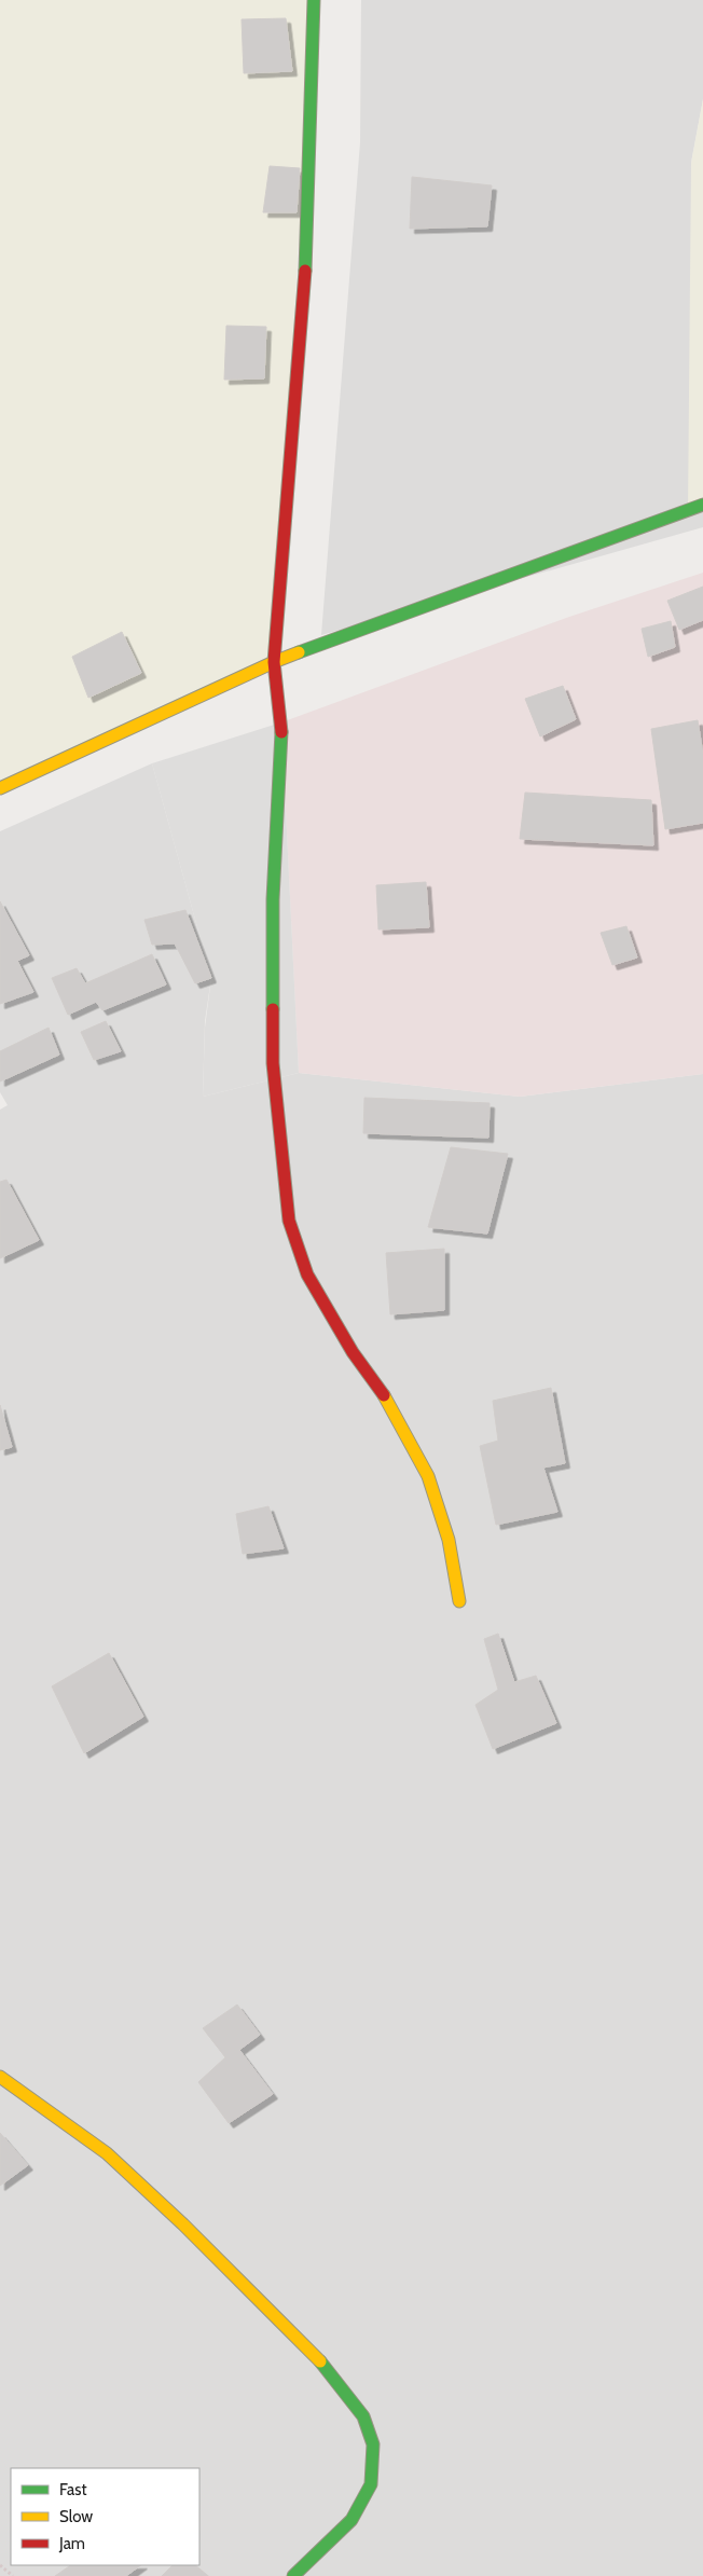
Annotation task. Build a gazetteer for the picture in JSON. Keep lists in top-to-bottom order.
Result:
{
  "legend": ["Fast", "Slow", "Jam"]
}
